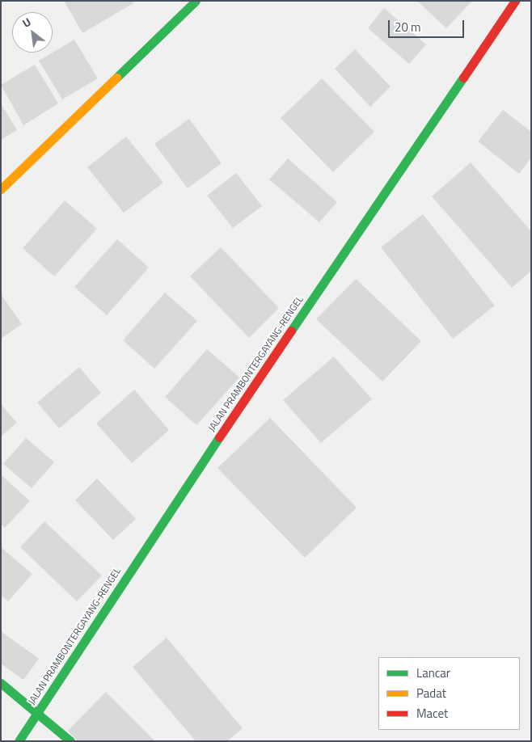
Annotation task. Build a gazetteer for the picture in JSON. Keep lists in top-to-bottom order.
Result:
{
  "streets": {
    "street": ["JALAN PRAMBONTERGAYANG-RENGEL"]
  },
  "legend": ["Lancar", "Padat", "Macet"],
  "scale_bar": "20 m",
  "north": "top left"
}
